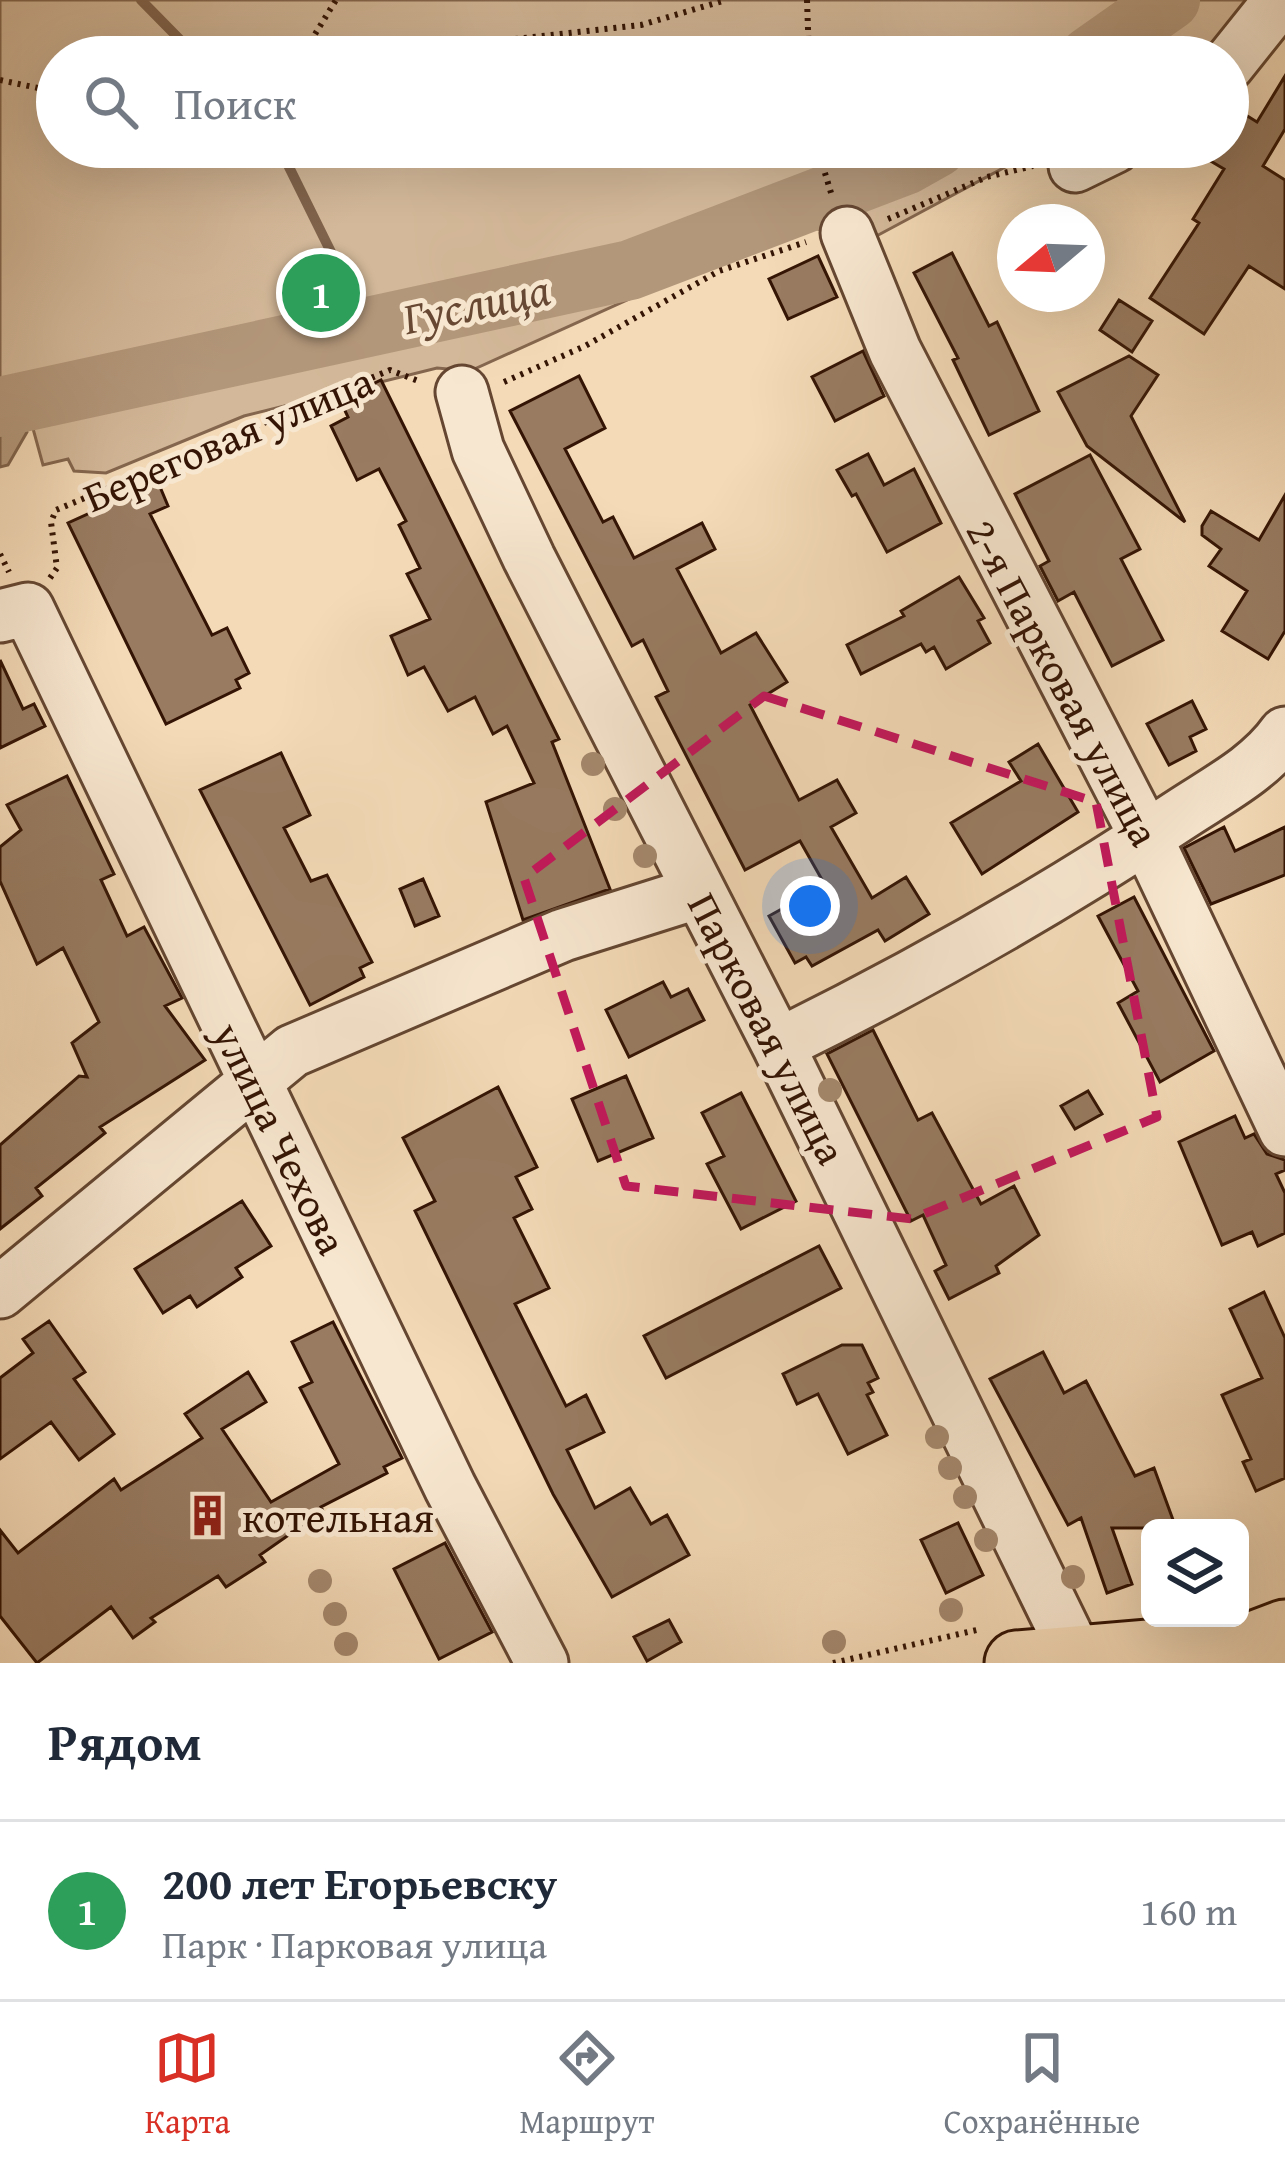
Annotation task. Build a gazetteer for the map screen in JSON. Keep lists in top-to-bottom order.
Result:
{
  "streets": {
    "street": ["2-я Парковая улица", "Парковая улица", "улица Чехова"],
    "path": ["Береговая улица"]
  },
  "crossings": [
    ["Береговая улица", "Парковая улица"],
    ["Береговая улица", "улица Чехова"]
  ],
  "water": ["Гуслица"],
  "places": {
    "building": ["котельная"]
  },
  "north": "left",
  "page": {
    "search": "Поиск",
    "pins": "1",
    "heading": "Рядом",
    "list": [
      {
        "mark": "1",
        "name": "200 лет Егорьевску",
        "note": "Парк · Парковая улица",
        "value": "160 m"
      }
    ],
    "nav": ["Карта", "Маршрут", "Сохранённые"]
  }
}
